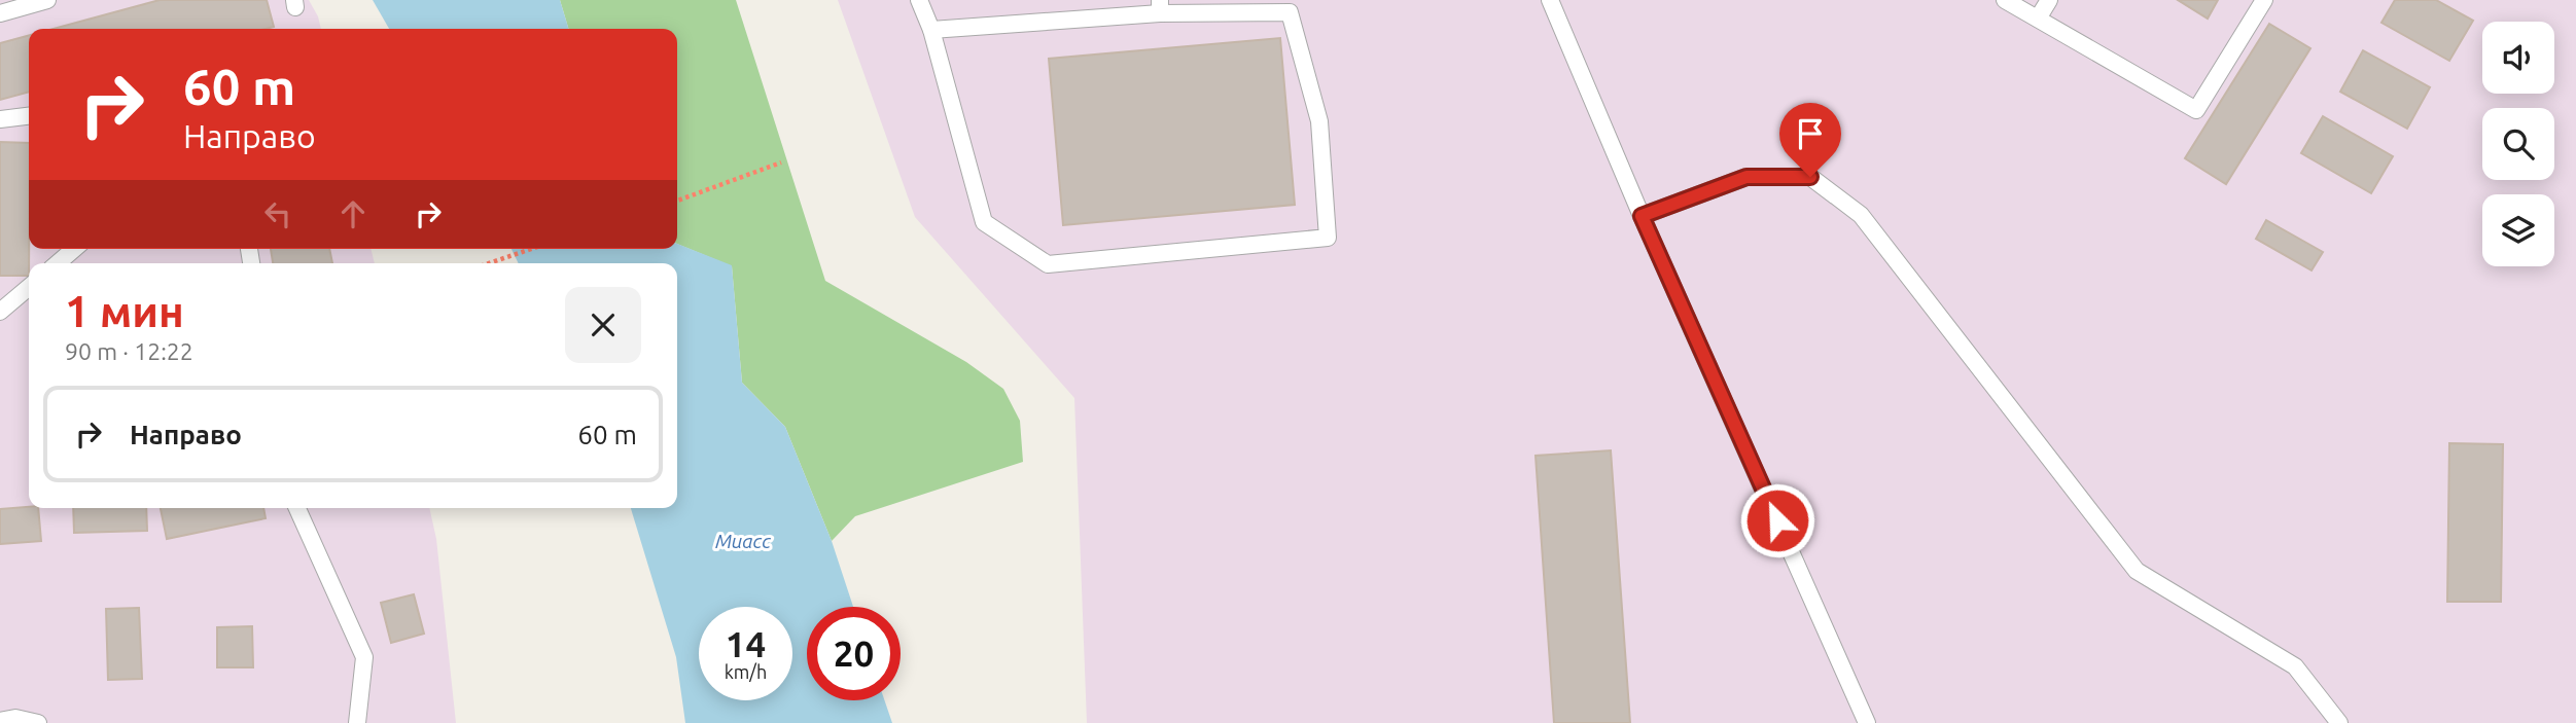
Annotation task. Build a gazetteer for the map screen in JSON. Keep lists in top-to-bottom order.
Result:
{
  "water": ["Миасс"],
  "page": {
    "turn": ["60 m", "Направо"],
    "heading": ["1 мин", "90 m · 12:22"],
    "list": [
      {
        "name": "Направо",
        "value": "60 m"
      }
    ],
    "speed": "14 km/h",
    "limit": "20"
  }
}
